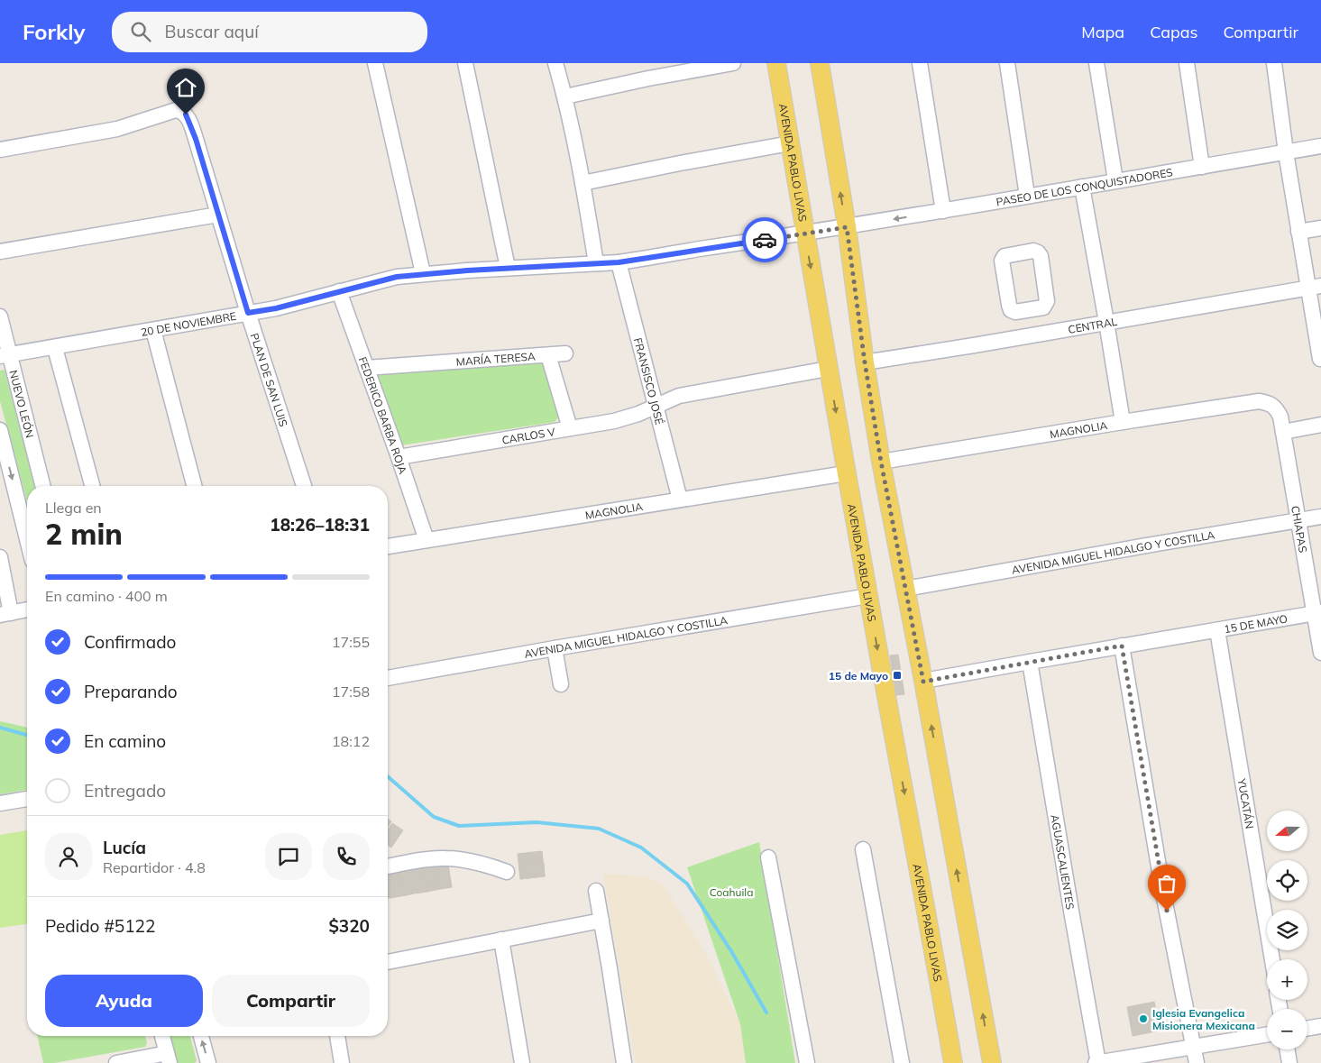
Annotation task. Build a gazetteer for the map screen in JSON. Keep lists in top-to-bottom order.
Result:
{
  "streets": {
    "main road": ["AVENIDA PABLO LIVAS"],
    "street": [
      "PASEO DE LOS CONQUISTADORES",
      "20 DE NOVIEMBRE",
      "CENTRAL",
      "MARÍA TERESA",
      "PLAN DE SAN LUIS",
      "FRANSISCO JOSÉ",
      "NUEVO LEÓN",
      "FEDERICO BARBA ROJA",
      "MAGNOLIA",
      "CARLOS V",
      "CHIAPAS",
      "AVENIDA MIGUEL HIDALGO Y COSTILLA",
      "15 DE MAYO",
      "YUCATÁN",
      "AGUASCALIENTES"
    ]
  },
  "crossings": [
    ["AVENIDA PABLO LIVAS", "PASEO DE LOS CONQUISTADORES"],
    ["AVENIDA PABLO LIVAS", "20 DE NOVIEMBRE"],
    ["AVENIDA PABLO LIVAS", "MAGNOLIA"],
    ["AVENIDA PABLO LIVAS", "AVENIDA MIGUEL HIDALGO Y COSTILLA"],
    ["PASEO DE LOS CONQUISTADORES", "20 DE NOVIEMBRE"],
    ["20 DE NOVIEMBRE", "PLAN DE SAN LUIS"],
    ["20 DE NOVIEMBRE", "FRANSISCO JOSÉ"],
    ["20 DE NOVIEMBRE", "NUEVO LEÓN"],
    ["20 DE NOVIEMBRE", "FEDERICO BARBA ROJA"],
    ["MARÍA TERESA", "FEDERICO BARBA ROJA"],
    ["MARÍA TERESA", "CARLOS V"],
    ["FRANSISCO JOSÉ", "MAGNOLIA"],
    ["FRANSISCO JOSÉ", "CARLOS V"],
    ["FEDERICO BARBA ROJA", "MAGNOLIA"],
    ["FEDERICO BARBA ROJA", "CARLOS V"],
    ["MAGNOLIA", "CHIAPAS"],
    ["CHIAPAS", "AVENIDA MIGUEL HIDALGO Y COSTILLA"],
    ["CHIAPAS", "15 DE MAYO"],
    ["15 DE MAYO", "YUCATÁN"],
    ["15 DE MAYO", "AGUASCALIENTES"]
  ],
  "parks": ["Coahuila"],
  "places": {
    "transit": ["15 de Mayo"],
    "other": ["Iglesia Evangelica Misionera Mexicana"]
  },
  "north": "left",
  "page": {
    "header": "Forkly",
    "search": "Buscar aquí",
    "nav": ["Mapa", "Capas", "Compartir"],
    "heading": ["2 min", "Llega en", "18:26–18:31"],
    "panel": [
      "Lucía",
      "Repartidor · 4.8",
      "Pedido #5122",
      "$320"
    ],
    "bar": "En camino · 400 m",
    "list": [
      ["Confirmado", "17:55"],
      ["Preparando", "17:58"],
      ["En camino", "18:12"],
      "Entregado"
    ],
    "map_buttons": ["+", "−"],
    "buttons": ["Ayuda", "Compartir"]
  }
}
